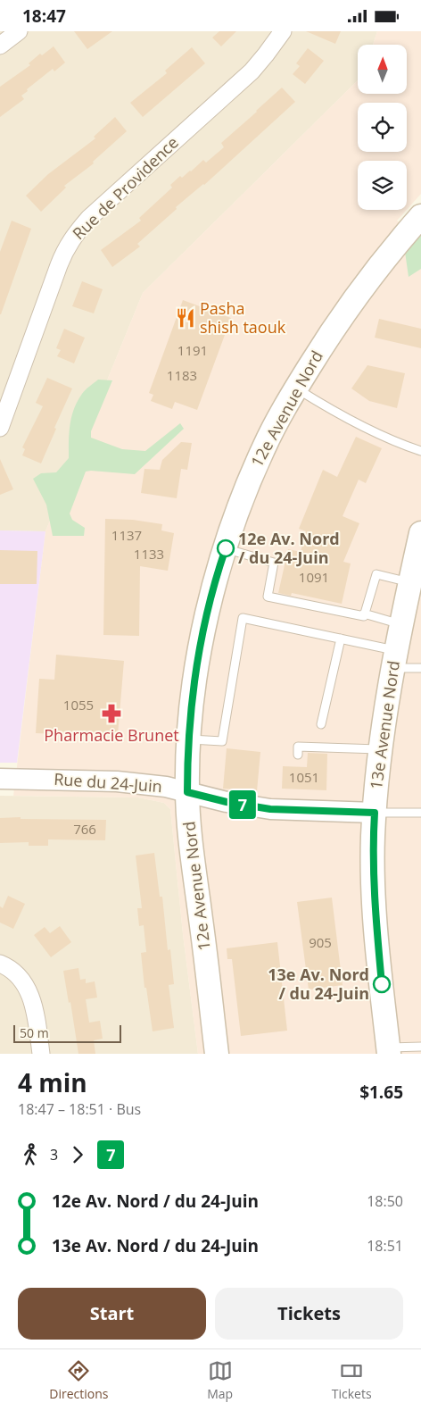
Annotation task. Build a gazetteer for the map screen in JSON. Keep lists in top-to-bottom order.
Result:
{
  "streets": {
    "main road": ["12e Avenue Nord", "13e Avenue Nord"],
    "street": ["Rue de Providence", "Rue du 24-Juin"]
  },
  "crossings": [
    ["12e Avenue Nord", "Rue du 24-Juin"],
    ["13e Avenue Nord", "Rue du 24-Juin"]
  ],
  "places": {
    "restaurant": ["Pasha shish taouk"],
    "other": ["12e Av. Nord / du 24-Juin", "13e Av. Nord / du 24-Juin"],
    "pharmacy": ["Pharmacie Brunet"]
  },
  "lines": ["bus line 7"],
  "house_numbers": [
    "1191",
    "1183",
    "1137",
    "1133",
    "1091",
    "1055",
    "1051",
    "766",
    "905"
  ],
  "scale_bar": "50 m",
  "north": "top",
  "page": {
    "status": "18:47",
    "on_map": "7",
    "scale": "50 m",
    "heading": ["4 min", "18:47 – 18:51 · Bus", "$1.65"],
    "legs": ["3", "7"],
    "list": [
      {
        "name": "12e Av. Nord / du 24-Juin",
        "value": "18:50"
      },
      {
        "name": "13e Av. Nord / du 24-Juin",
        "value": "18:51"
      }
    ],
    "buttons": ["Start", "Tickets"],
    "tabs": ["Directions", "Map", "Tickets"]
  }
}
